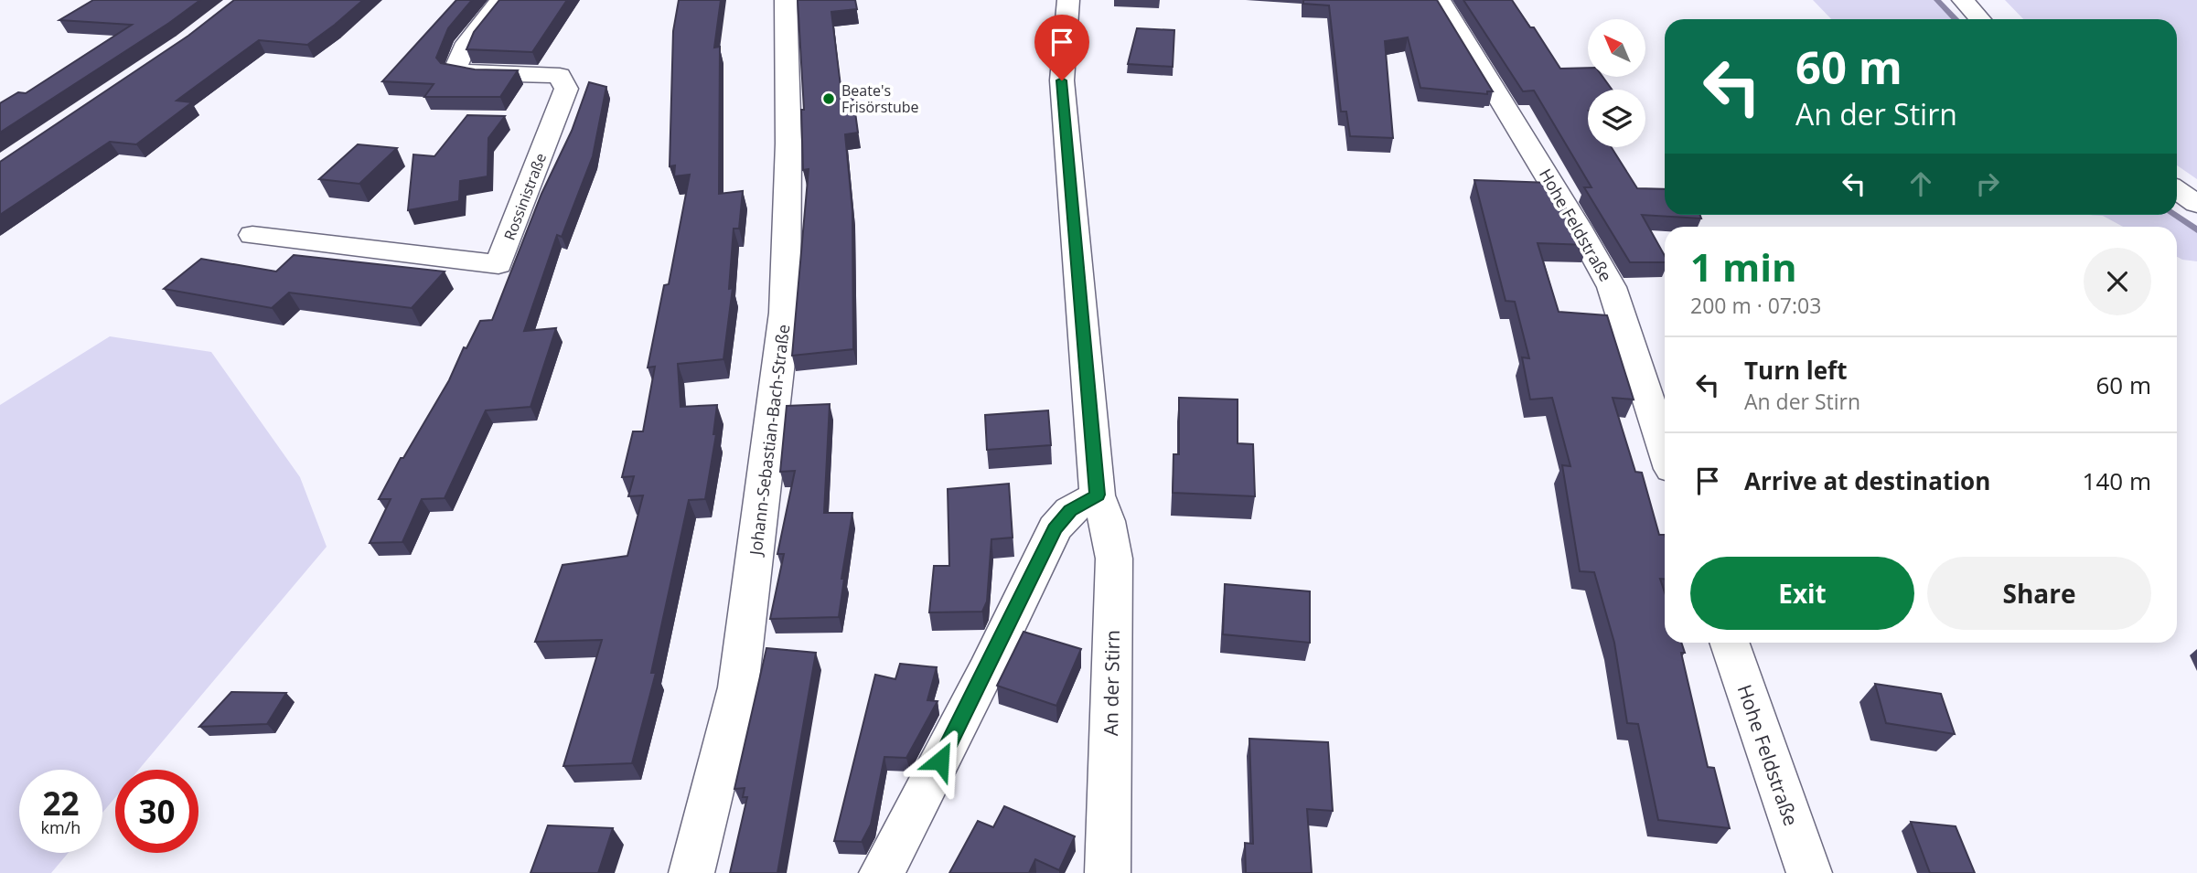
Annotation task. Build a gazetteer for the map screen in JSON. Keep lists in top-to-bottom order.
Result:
{
  "streets": {
    "street": [
      "Rossinistraße",
      "Hohe Feldstraße",
      "Johann-Sebastian-Bach-Straße",
      "An der Stirn"
    ]
  },
  "places": ["Beate's Frisörstube"],
  "north": "top left",
  "page": {
    "turn": ["60 m", "An der Stirn"],
    "heading": ["1 min", "200 m · 07:03"],
    "list": [
      {
        "name": "Turn left",
        "note": "An der Stirn",
        "value": "60 m"
      },
      {
        "name": "Arrive at destination",
        "value": "140 m"
      }
    ],
    "buttons": ["Exit", "Share"],
    "speed": "22 km/h",
    "limit": "30"
  }
}
